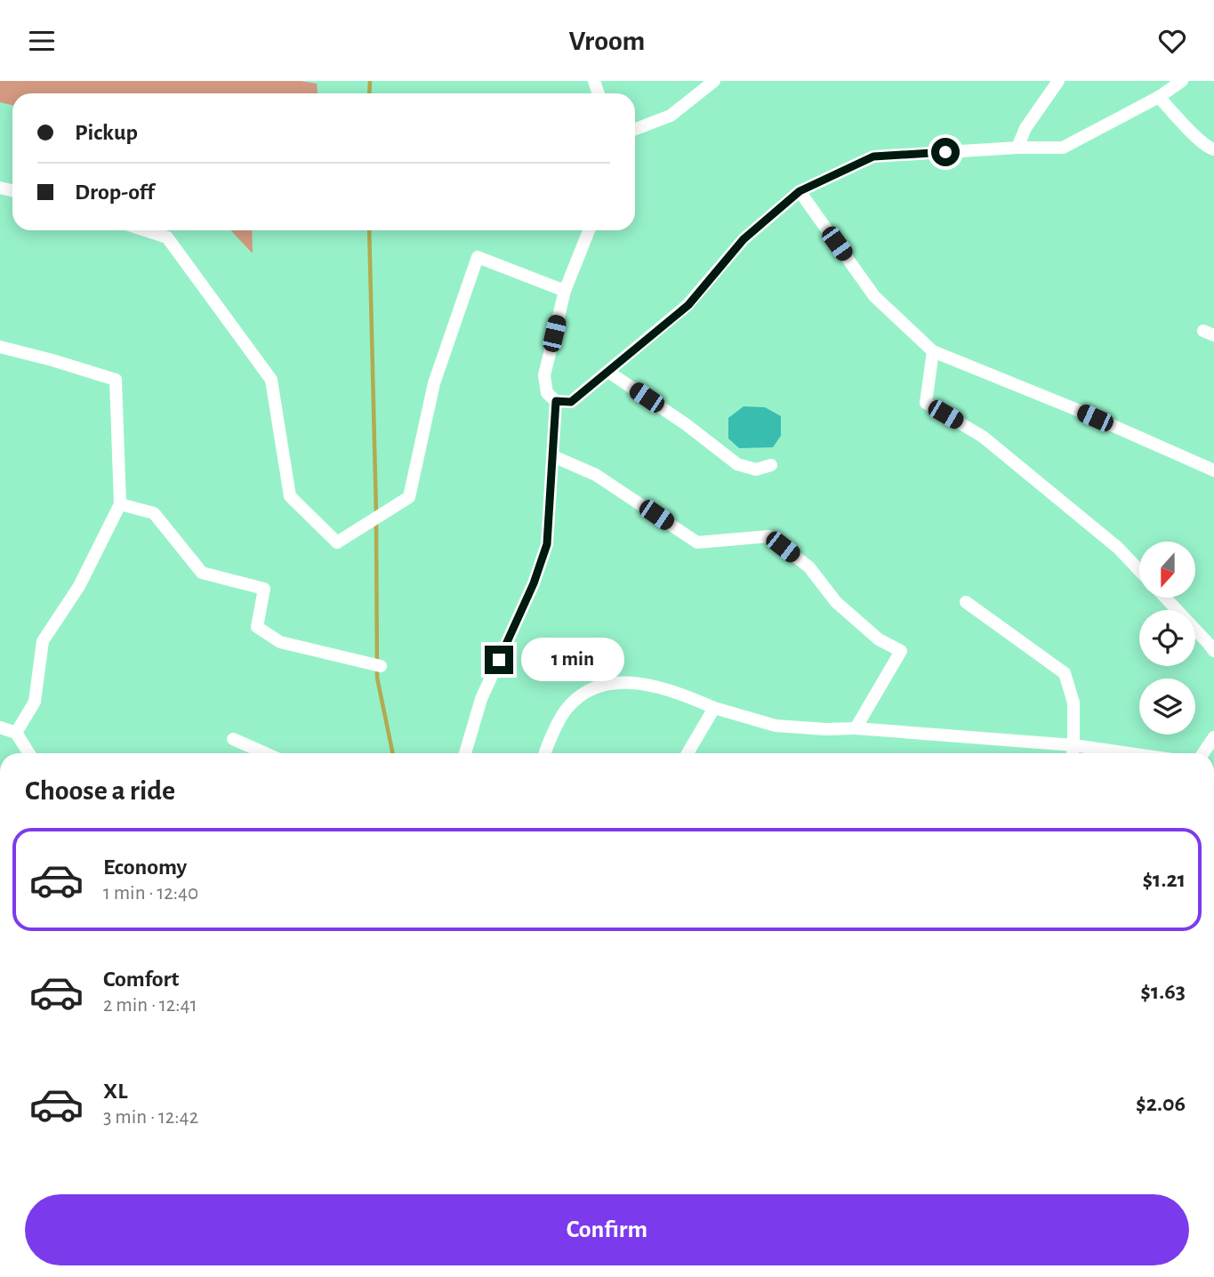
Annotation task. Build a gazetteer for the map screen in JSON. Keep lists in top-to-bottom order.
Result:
{
  "north": "bottom",
  "page": {
    "header": "Vroom",
    "banner": ["Pickup", "Drop-off"],
    "bubble": "1 min",
    "heading": "Choose a ride",
    "list": [
      {
        "name": "Economy",
        "note": "1 min · 12:40",
        "value": "$1.21"
      },
      {
        "name": "Comfort",
        "note": "2 min · 12:41",
        "value": "$1.63"
      },
      {
        "name": "XL",
        "note": "3 min · 12:42",
        "value": "$2.06"
      }
    ],
    "buttons": "Confirm"
  }
}
